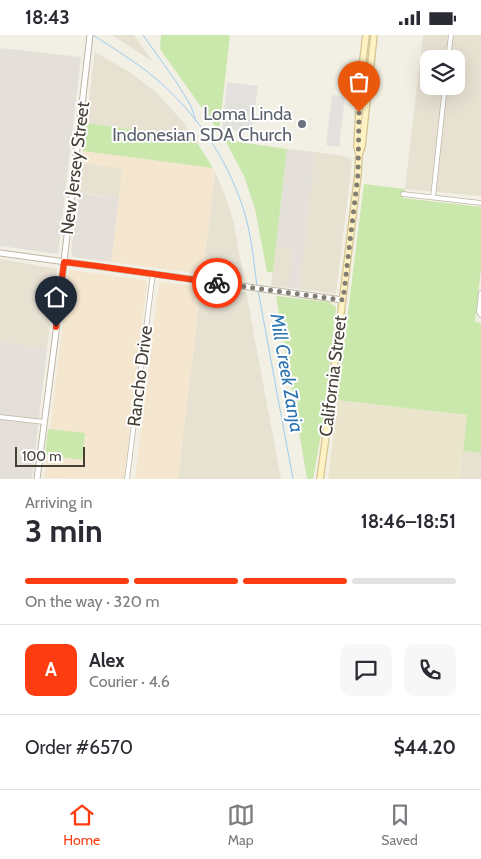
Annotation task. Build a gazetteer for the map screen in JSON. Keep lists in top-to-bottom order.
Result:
{
  "streets": {
    "main road": ["California Street"],
    "street": ["New Jersey Street", "Rancho Drive"]
  },
  "water": ["Mill Creek Zanja"],
  "places": ["Loma Linda Indonesian SDA Church"],
  "scale_bar": "100 m",
  "page": {
    "status": "18:43",
    "scale": "100 m",
    "heading": ["3 min", "Arriving in", "18:46–18:51"],
    "panel": [
      "Alex",
      "Courier · 4.6",
      "Order #6570",
      "$44.20"
    ],
    "bar": "On the way · 320 m",
    "round": "A",
    "tabs": ["Home", "Map", "Saved"]
  }
}
